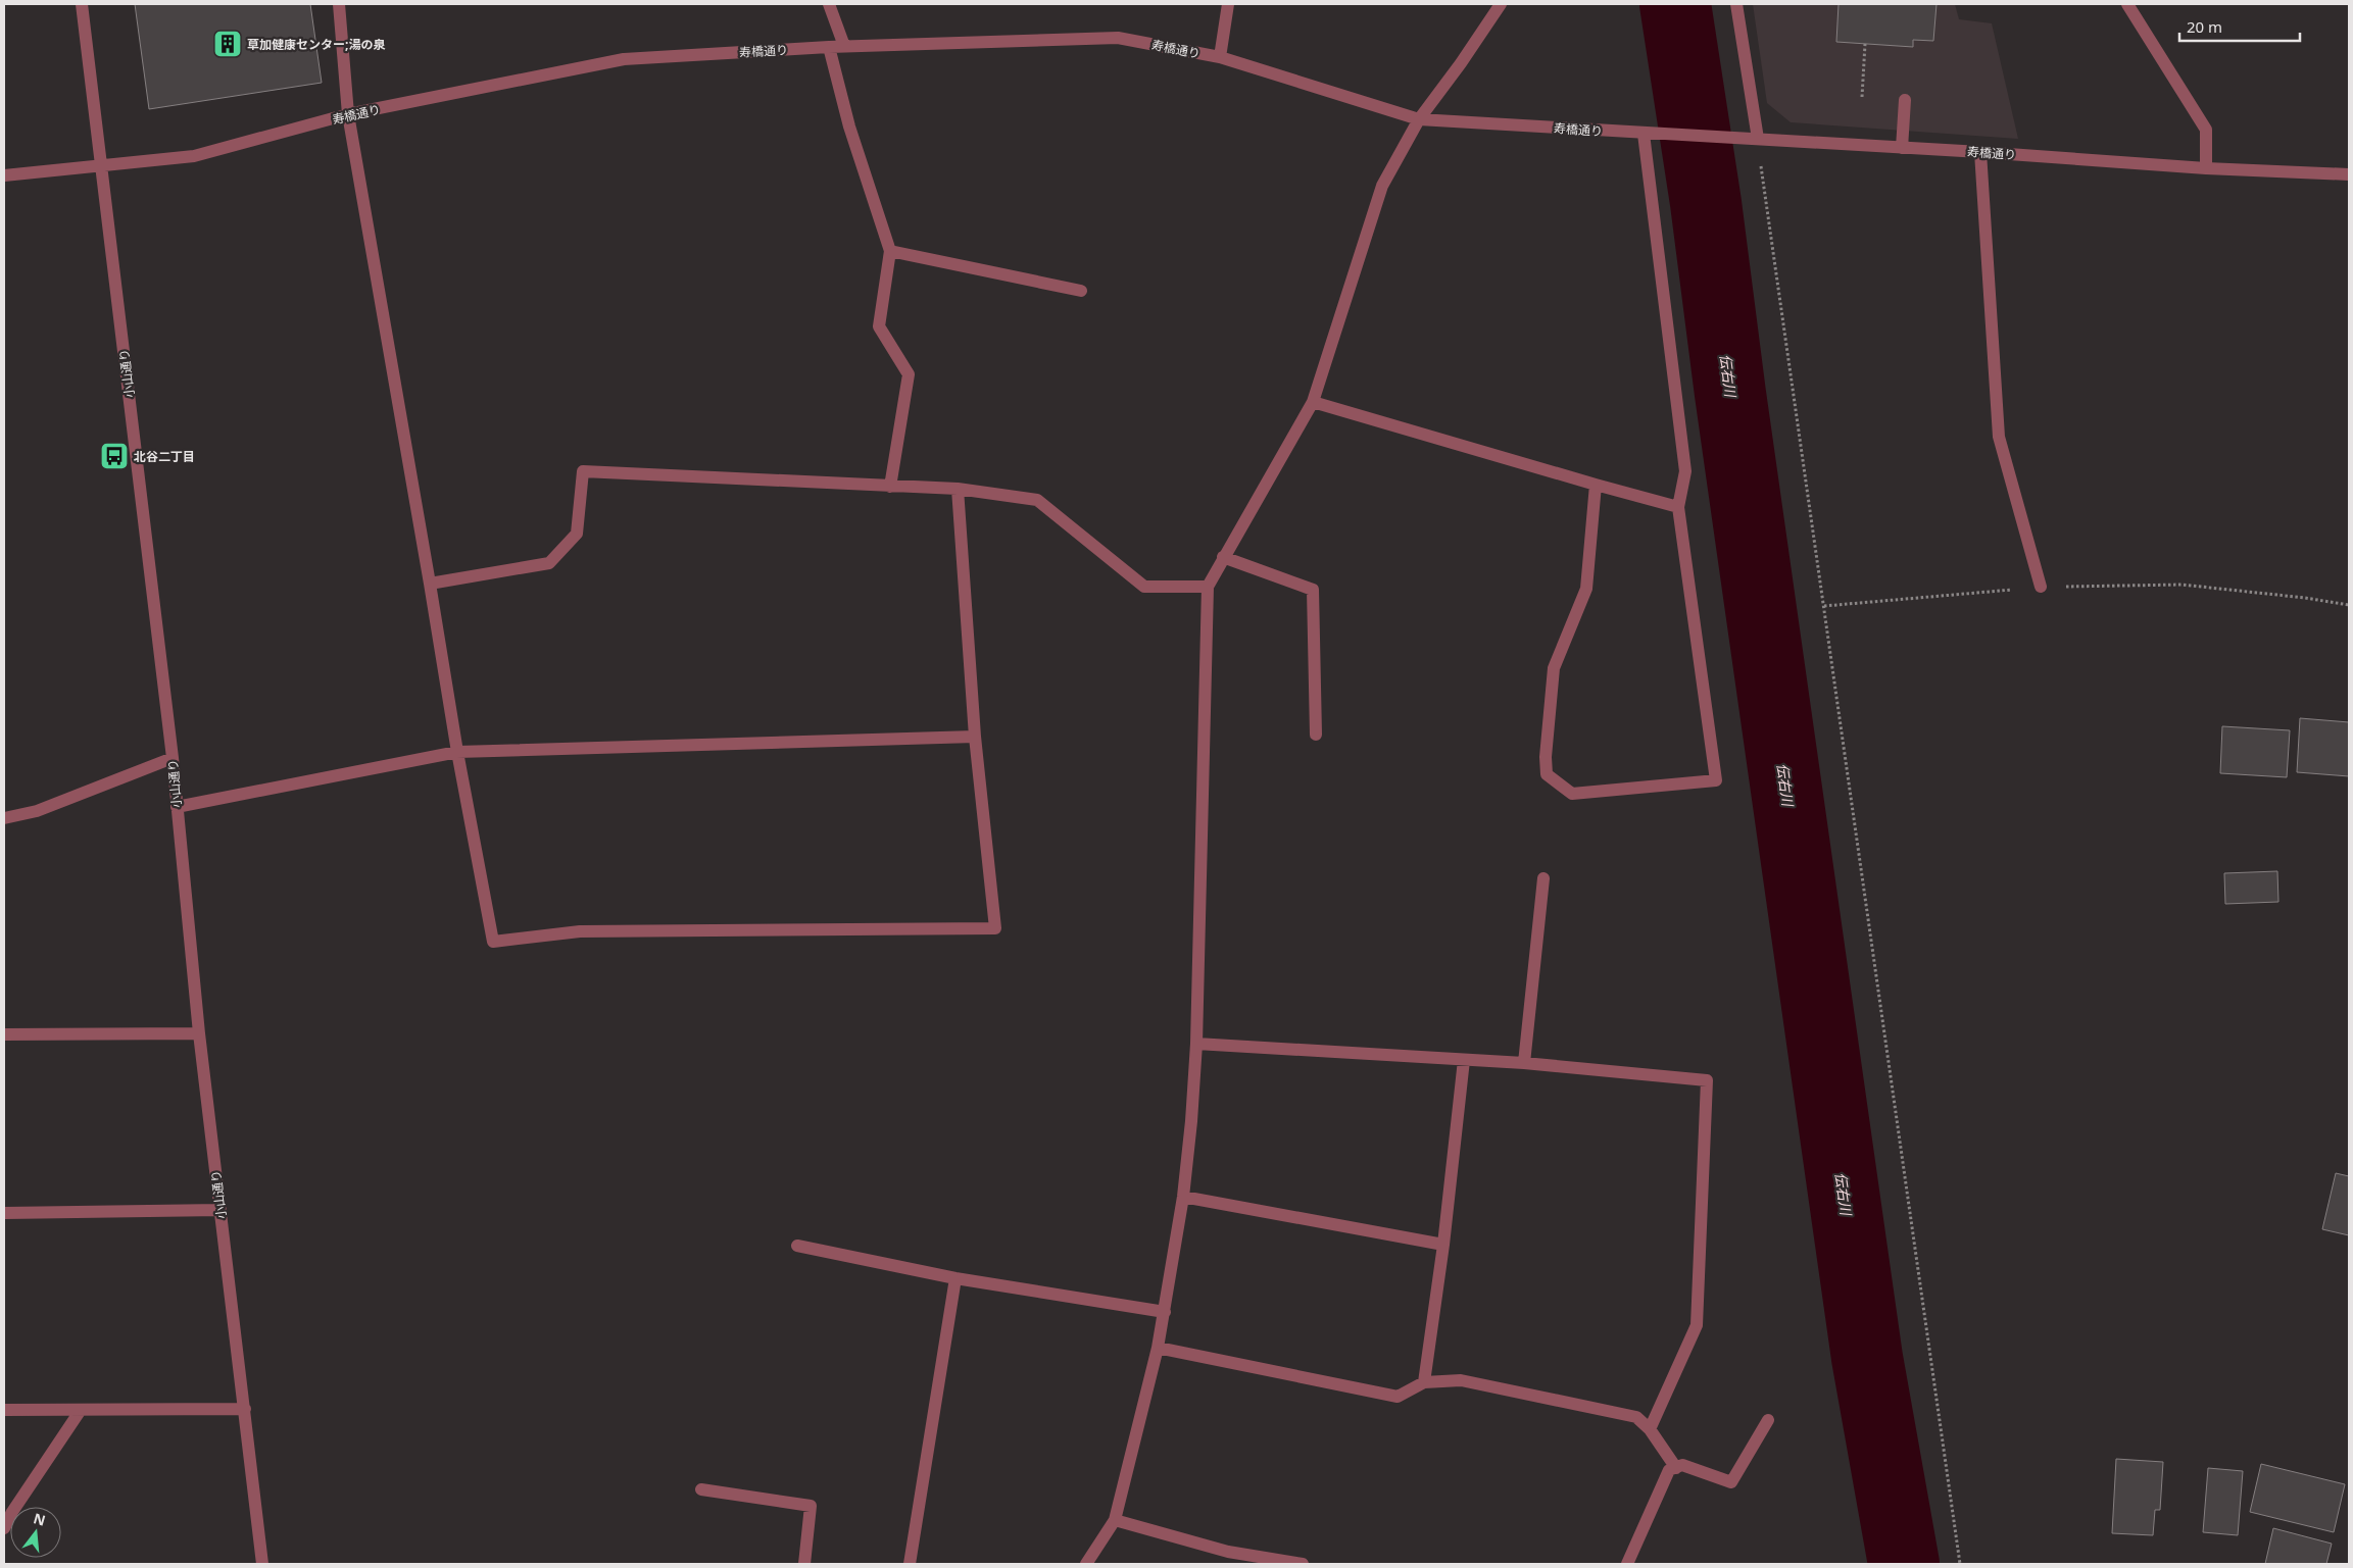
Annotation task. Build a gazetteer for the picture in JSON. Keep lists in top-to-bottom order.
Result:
{
  "streets": {
    "street": ["寿橋通り", "小山通り"]
  },
  "crossings": [
    ["寿橋通り", "小山通り"]
  ],
  "water": ["伝右川"],
  "places": {
    "building": ["草加健康センター;湯の泉"],
    "bus stop": ["北谷二丁目"]
  },
  "scale_bar": "20 m",
  "north": "top"
}
